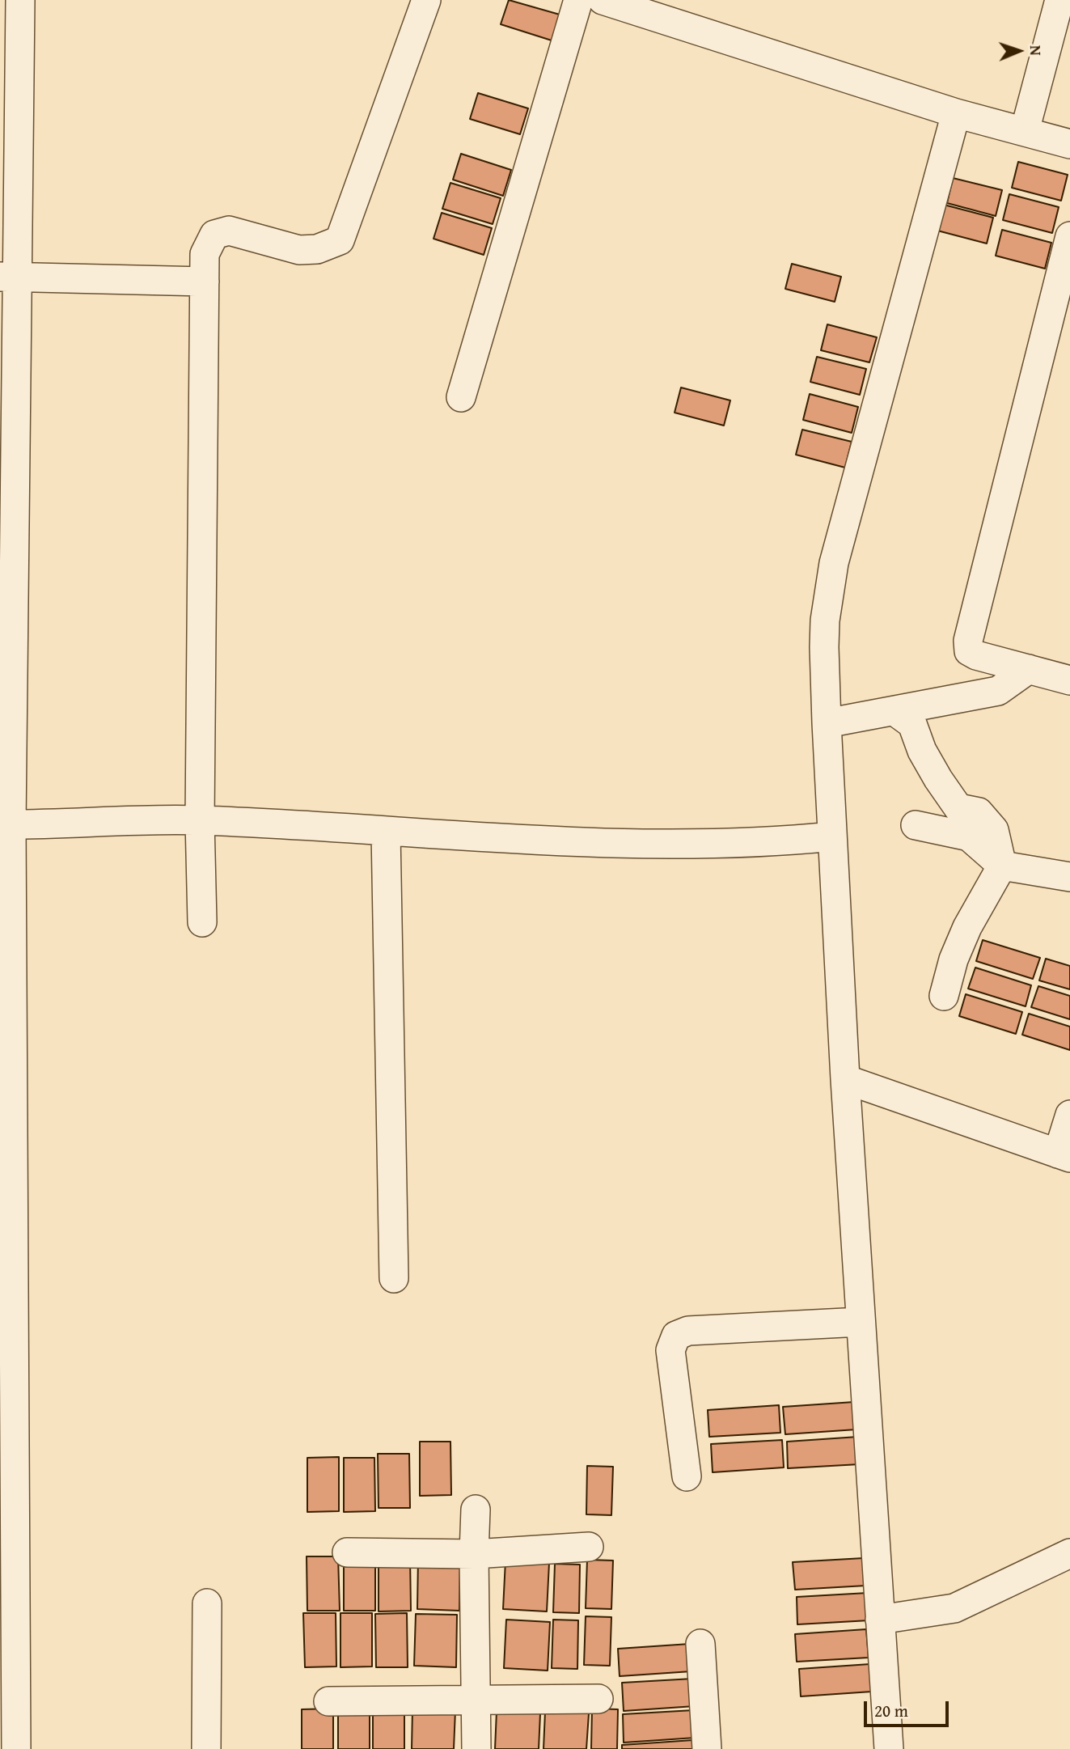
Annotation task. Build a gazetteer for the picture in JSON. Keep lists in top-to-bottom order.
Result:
{
  "scale_bar": "20 m",
  "north": "right"
}
